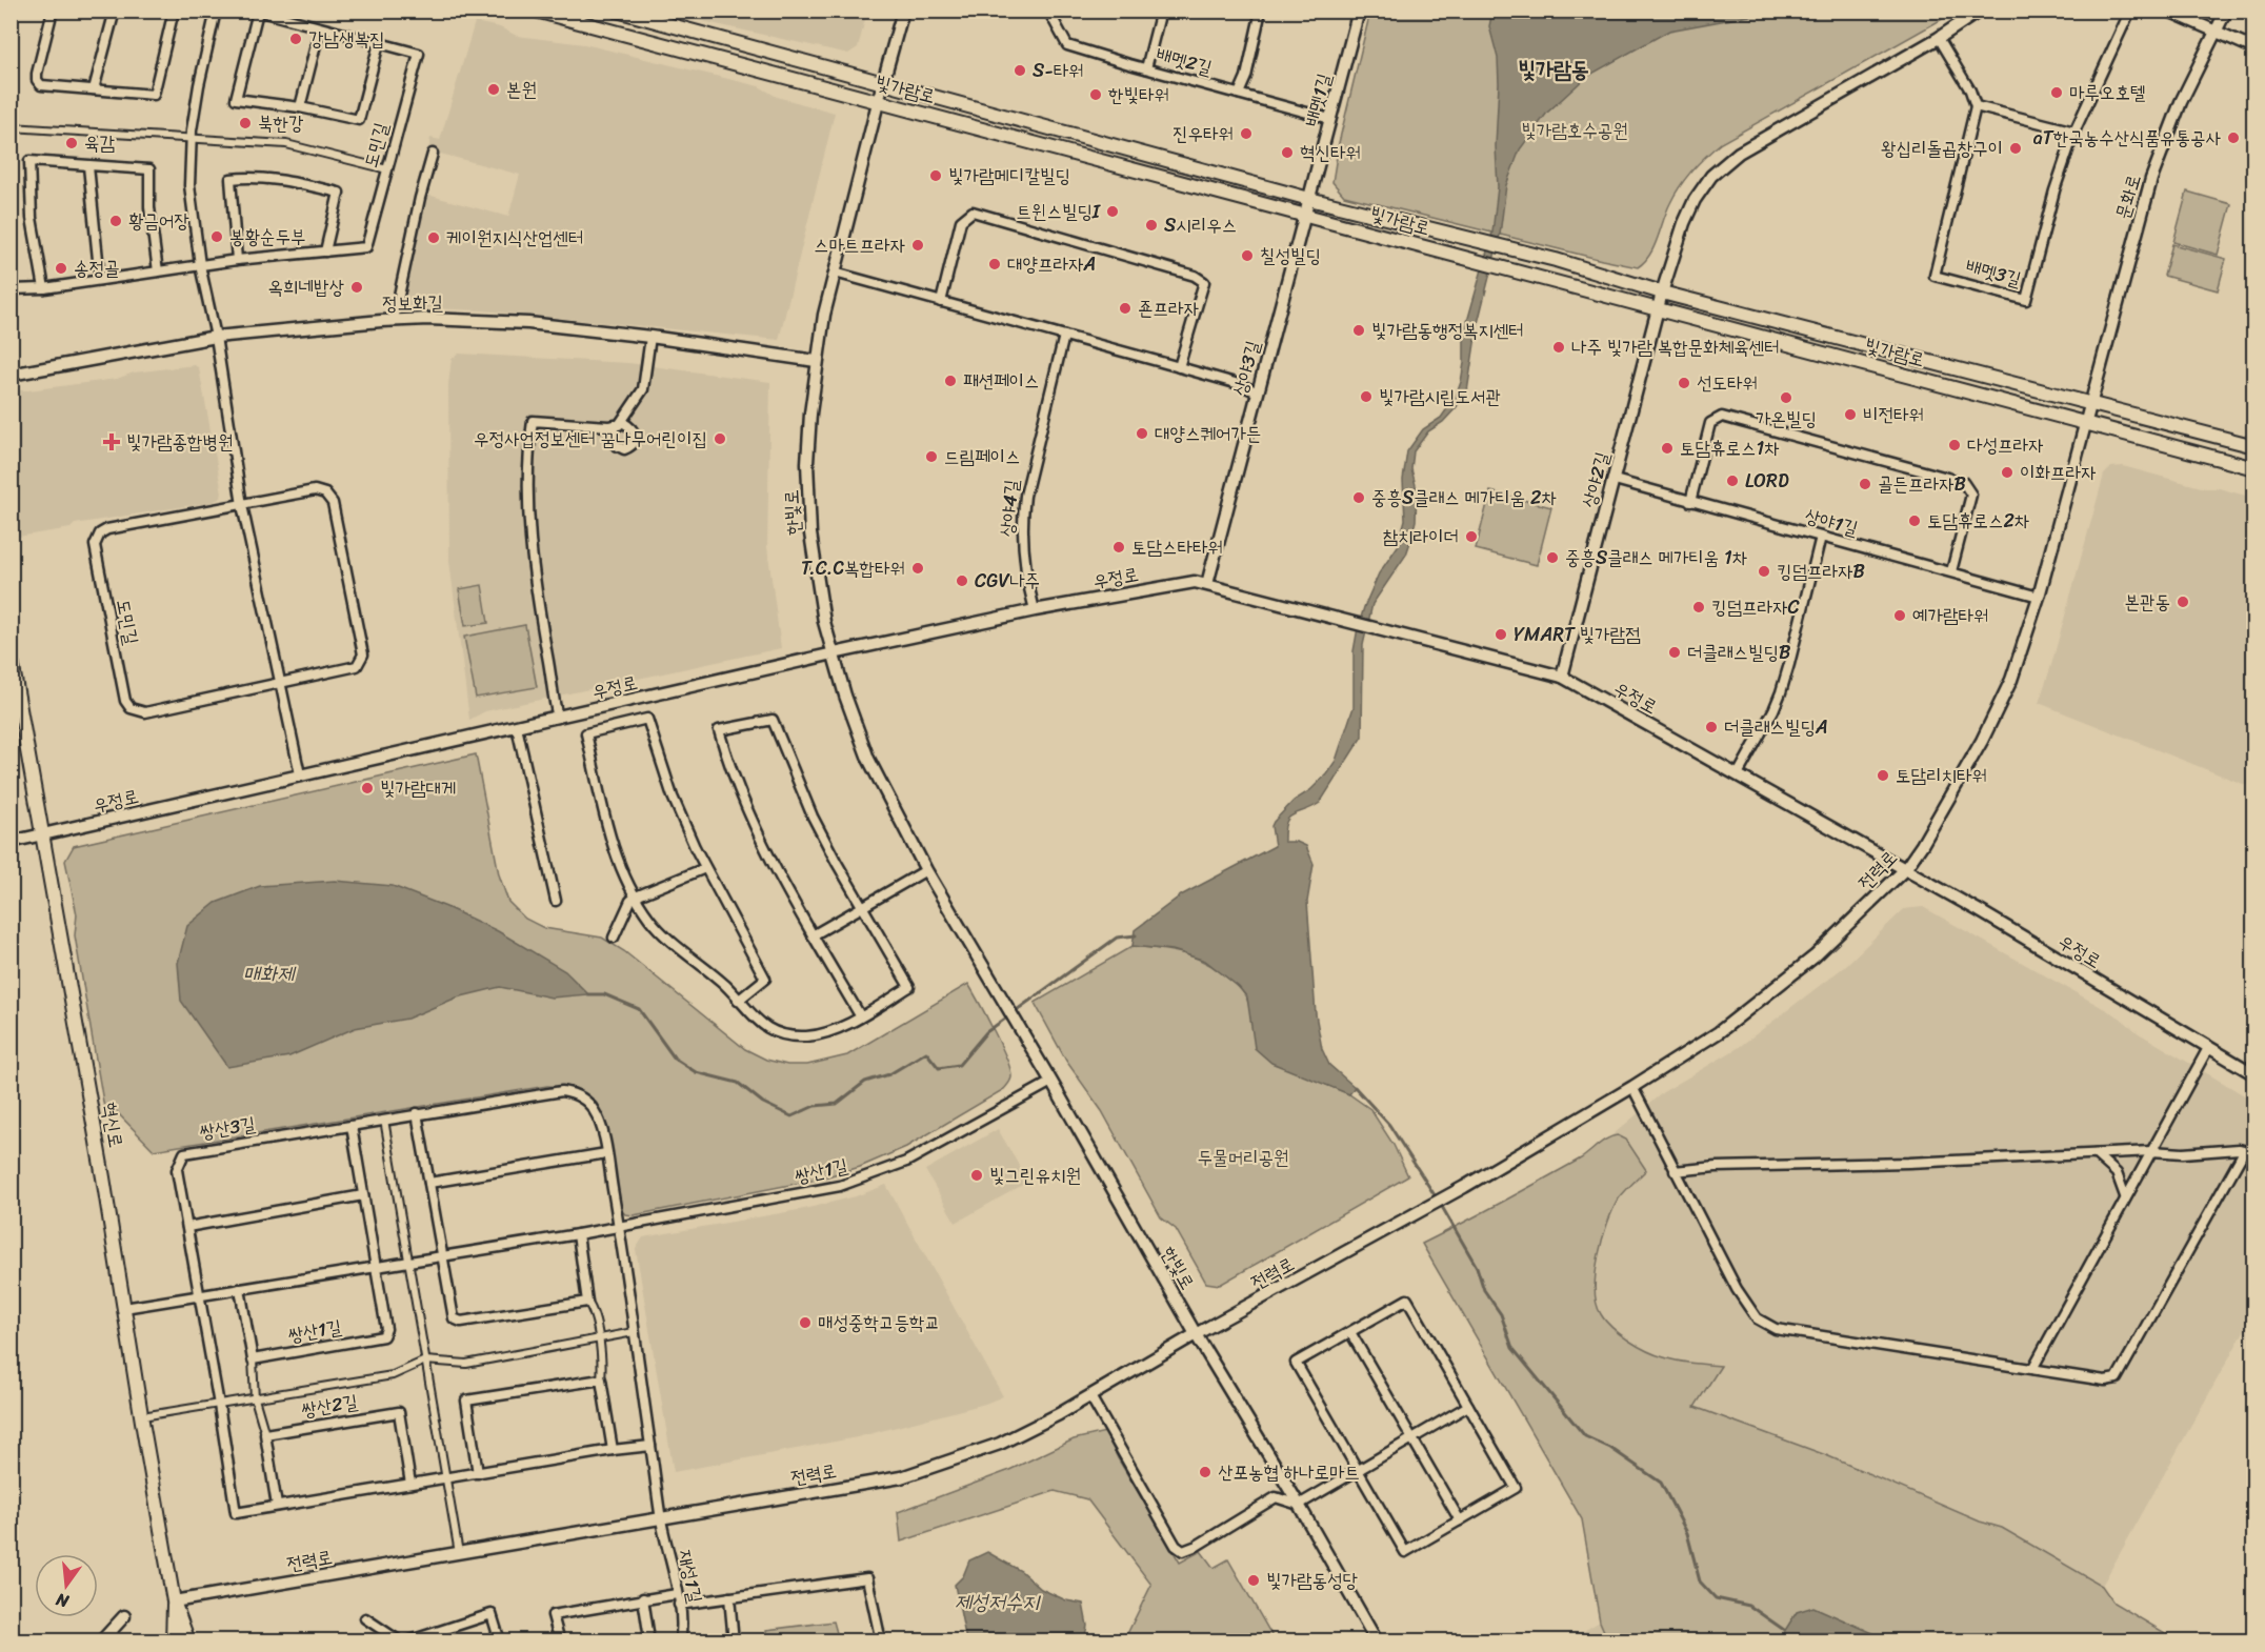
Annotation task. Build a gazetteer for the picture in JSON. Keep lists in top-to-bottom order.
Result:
{
  "streets": {
    "main road": ["빛가람로", "혁신로"],
    "street": [
      "배멧2길",
      "배멧1길",
      "도민길",
      "문화로",
      "배멧3길",
      "정보화길",
      "상야3길",
      "상야2길",
      "상야4길",
      "한빛로",
      "상야1길",
      "우정로",
      "전력로",
      "쌍산3길",
      "쌍산1길",
      "쌍산2길",
      "재성1길"
    ]
  },
  "crossings": [
    ["배멧2길", "배멧1길"],
    ["빛가람로", "배멧1길"],
    ["빛가람로", "문화로"],
    ["빛가람로", "상야3길"],
    ["빛가람로", "상야2길"],
    ["빛가람로", "한빛로"],
    ["빛가람로", "전력로"],
    ["배멧1길", "상야3길"],
    ["문화로", "전력로"],
    ["정보화길", "한빛로"],
    ["상야3길", "우정로"],
    ["상야2길", "상야1길"],
    ["상야2길", "우정로"],
    ["상야4길", "우정로"],
    ["한빛로", "우정로"],
    ["한빛로", "전력로"],
    ["한빛로", "쌍산1길"],
    ["상야1길", "전력로"],
    ["우정로", "전력로"],
    ["우정로", "혁신로"],
    ["전력로", "혁신로"],
    ["전력로", "재성1길"],
    ["혁신로", "쌍산1길"],
    ["쌍산3길", "쌍산1길"]
  ],
  "districts": ["빛가람동"],
  "water": ["매화제", "제성저수지"],
  "parks": ["빛가람호수공원", "두물머리공원"],
  "places": {
    "other": [
      "강남생복집",
      "S-타워",
      "본원",
      "마루오호텔",
      "한빛타워",
      "북한강",
      "진우타워",
      "aT한국농수산식품유통공사",
      "육감",
      "왕십리돌곱창구이",
      "혁신타워",
      "빛가람메디칼빌딩",
      "트윈스빌딩I",
      "황금어장",
      "S시리우스",
      "봉황순두부",
      "케이원지식산업센터",
      "스마트프라자",
      "칠성빌딩",
      "대양프라자A",
      "송정골",
      "옥희네밥상",
      "죤프라자",
      "빛가람동행정복지센터",
      "나주 빛가람 복합문화체육센터",
      "패션페이스",
      "선도타워",
      "빛가람시립도서관",
      "가온빌딩",
      "비전타워",
      "대양스퀘어가든",
      "우정사업정보센터 꿈나무어린이집",
      "다성프라자",
      "토담휴로스1차",
      "드림페이스",
      "이화프라자",
      "LORD",
      "골든프라자B",
      "중흥S클래스 메가티움 2차",
      "토담휴로스2차",
      "참치라이더",
      "토담스타타워",
      "중흥S클래스 메가티움 1차",
      "T.C.C복합타워",
      "킹덤프라자B",
      "CGV나주",
      "본관동",
      "킹덤프라자C",
      "예가람타워",
      "YMART 빛가람점",
      "더클래스빌딩B",
      "더클래스빌딩A",
      "토담리치타워",
      "빛가람대게",
      "빛그린유치원",
      "매성중학고등학교",
      "산포농협 하나로마트",
      "빛가람동성당"
    ],
    "health": ["빛가람종합병원"]
  },
  "north": "bottom"
}
